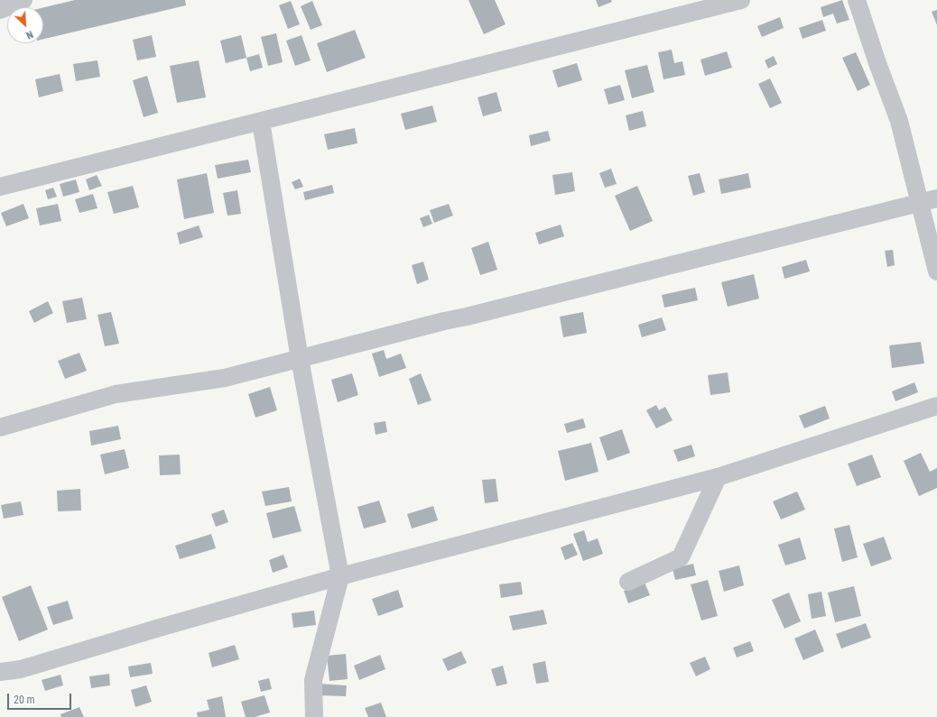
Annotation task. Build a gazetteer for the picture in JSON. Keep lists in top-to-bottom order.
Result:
{
  "scale_bar": "20 m",
  "north": "bottom right"
}
